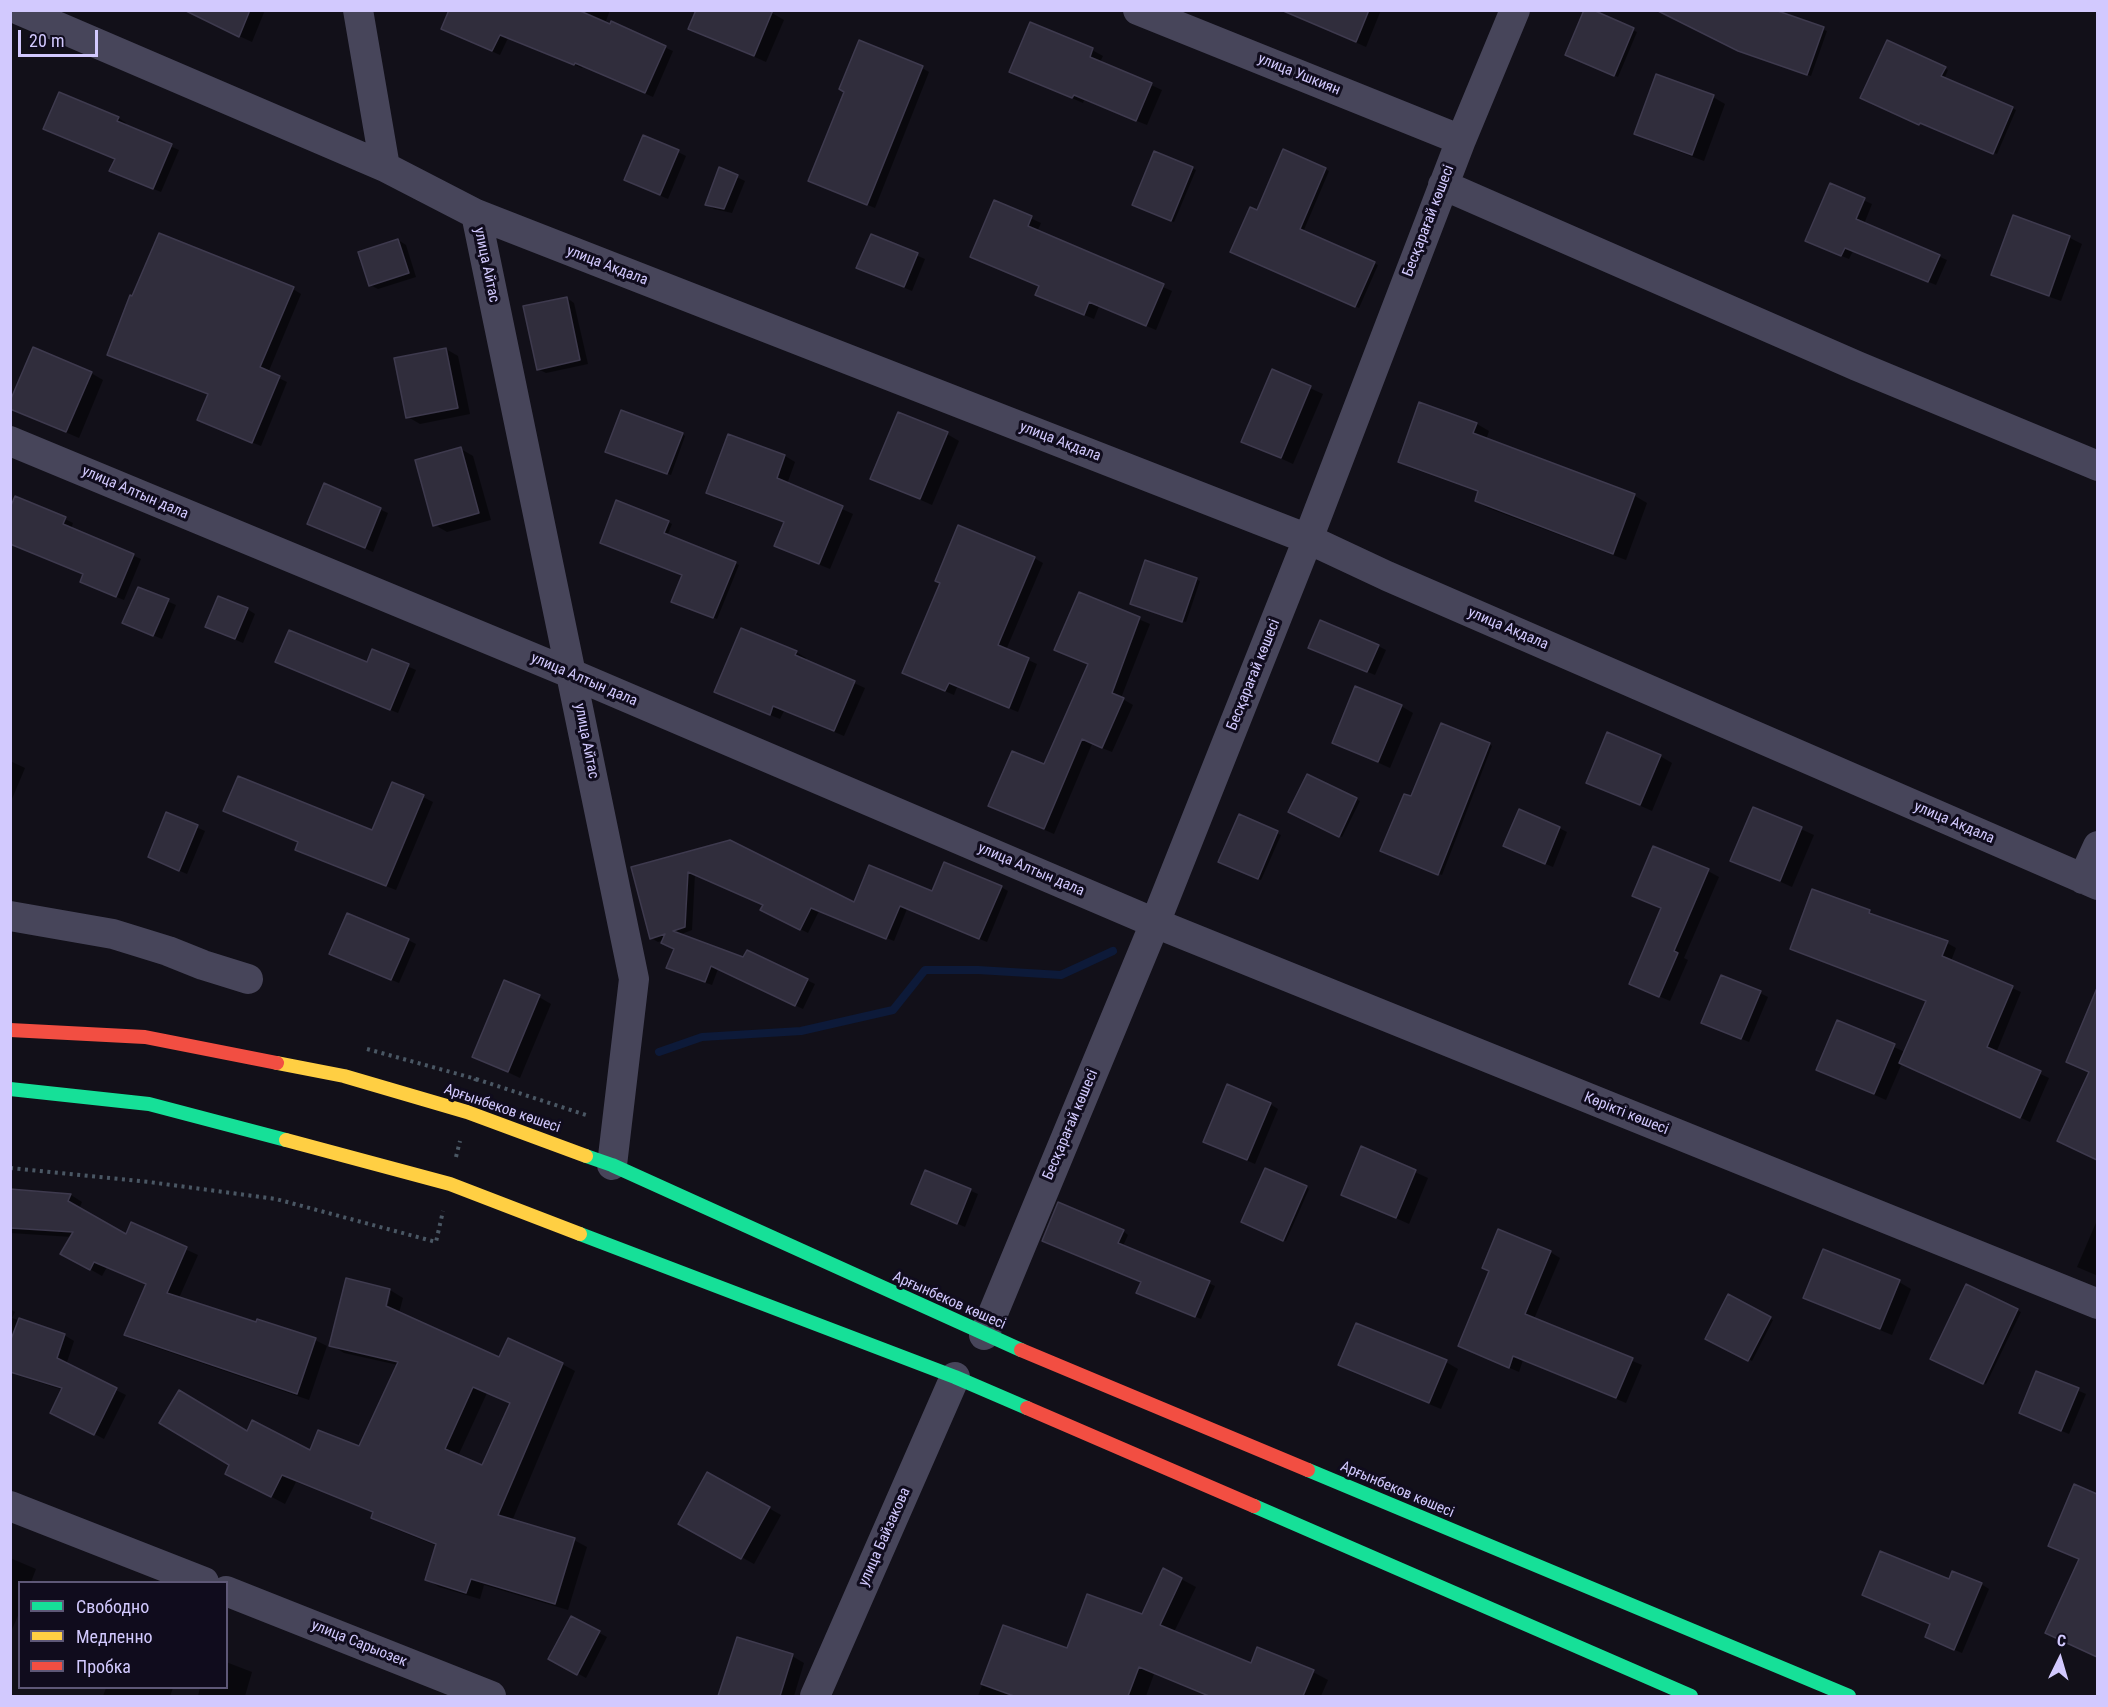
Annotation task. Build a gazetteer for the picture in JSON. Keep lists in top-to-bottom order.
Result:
{
  "streets": {
    "main road": ["Арғынбеков көшесі"],
    "street": [
      "улица Ушкиян",
      "Бесқарағай көшесі",
      "улица Айтас",
      "улица Акдала",
      "улица Алтын дала",
      "Көрікті көшесі",
      "улица Байзакова",
      "улица Сарыозек"
    ]
  },
  "crossings": [
    ["улица Ушкиян", "Бесқарағай көшесі"],
    ["Бесқарағай көшесі", "улица Акдала"],
    ["Бесқарағай көшесі", "улица Алтын дала"],
    ["Бесқарағай көшесі", "Арғынбеков көшесі"],
    ["Бесқарағай көшесі", "Көрікті көшесі"],
    ["улица Айтас", "улица Акдала"],
    ["улица Айтас", "улица Алтын дала"],
    ["улица Айтас", "Арғынбеков көшесі"],
    ["улица Алтын дала", "Көрікті көшесі"]
  ],
  "legend": ["Свободно", "Медленно", "Пробка"],
  "scale_bar": "20 m",
  "north": "top"
}
